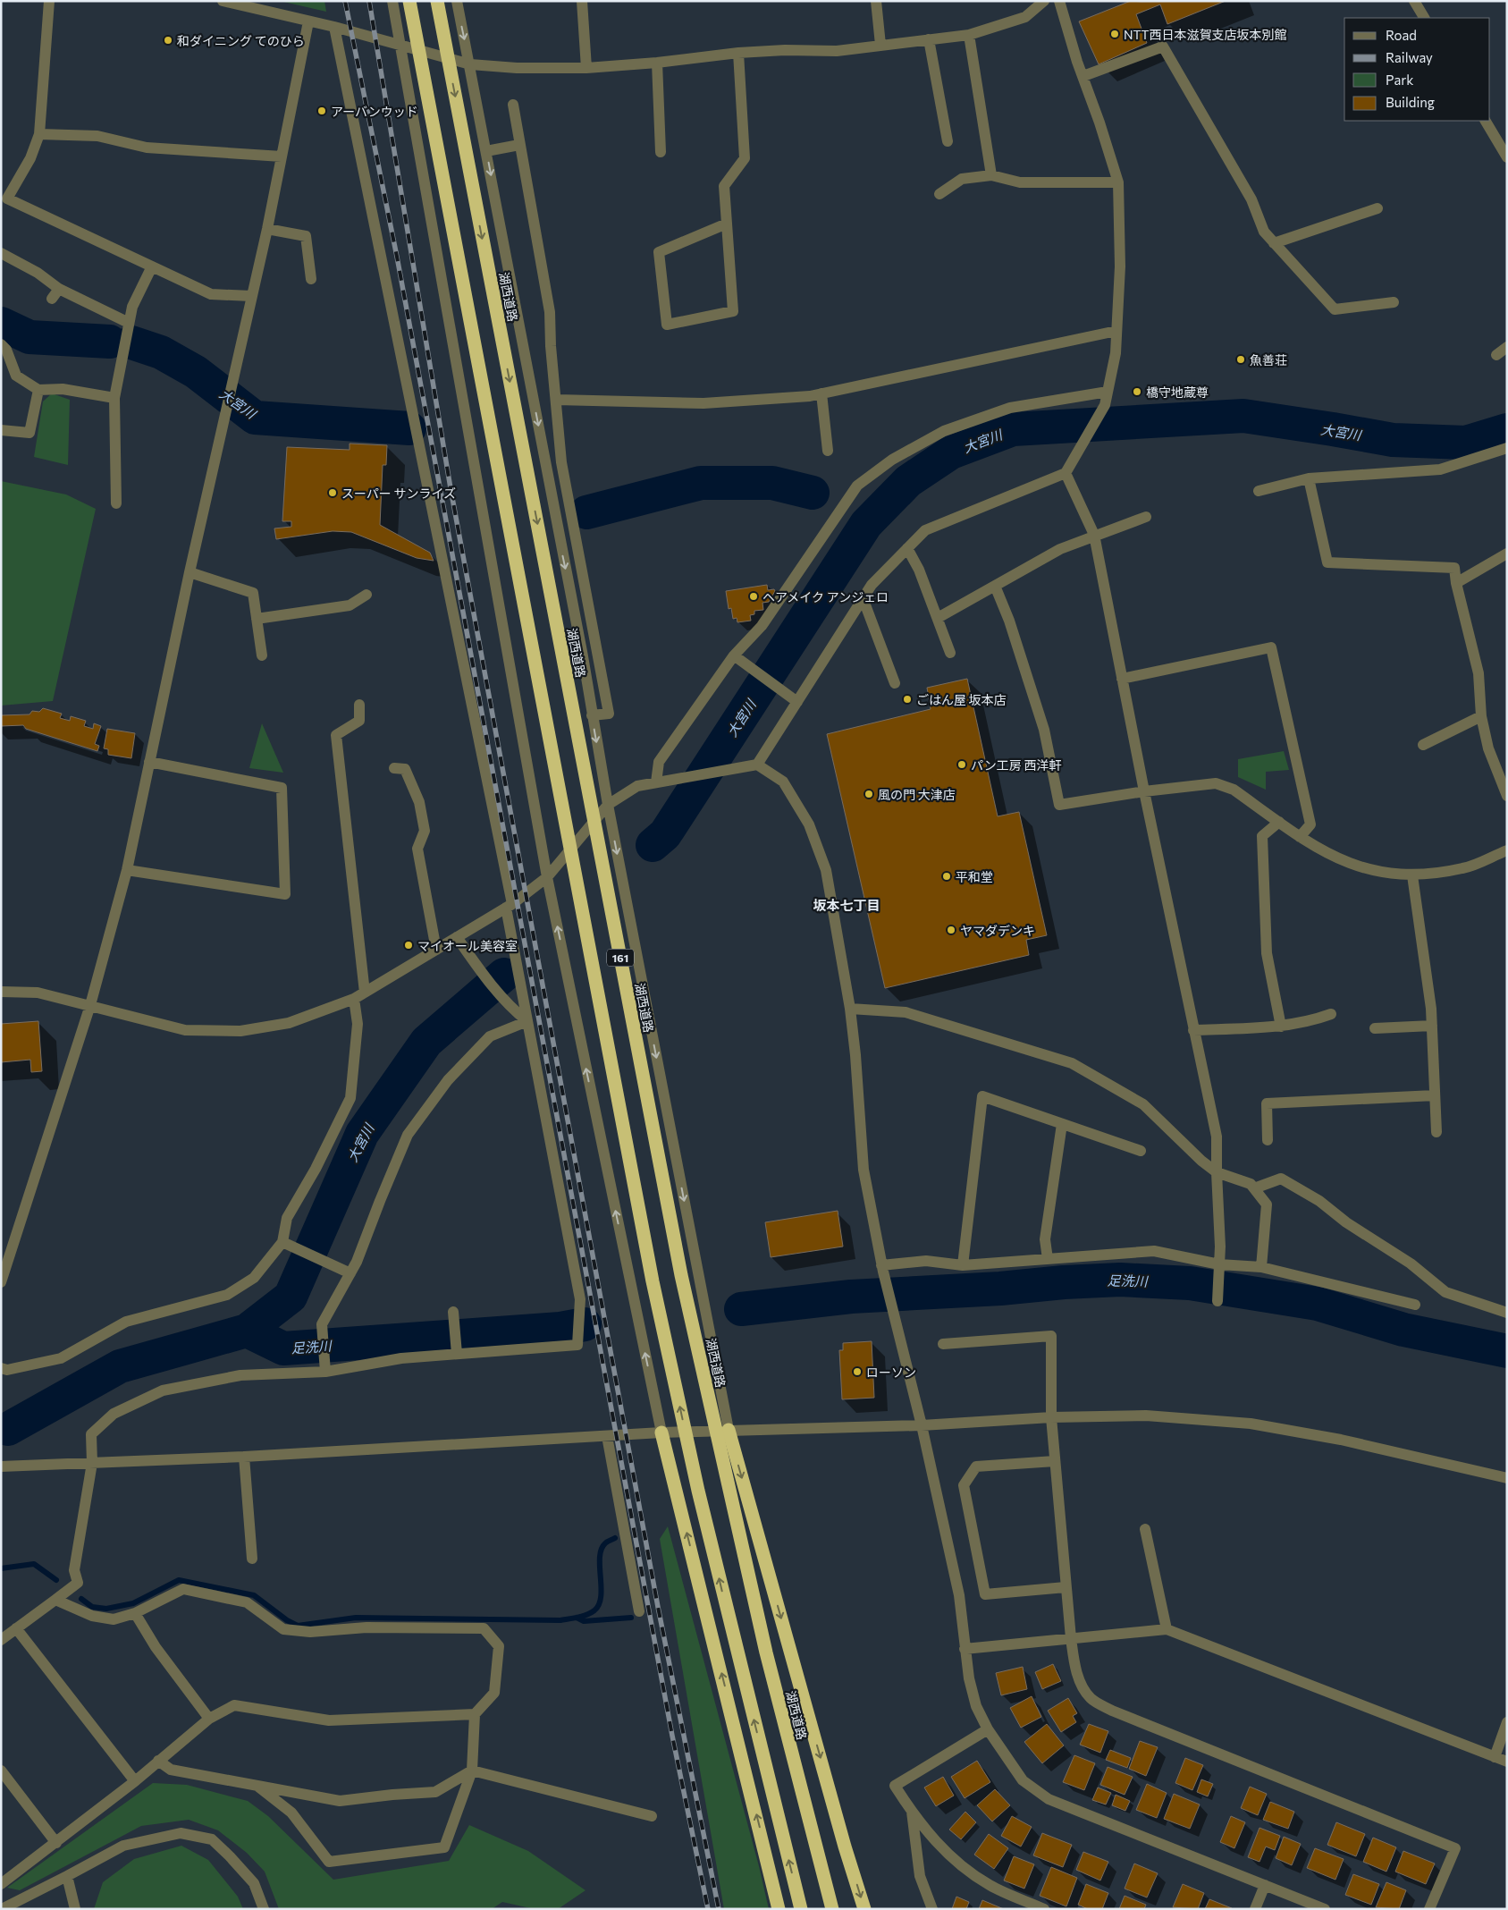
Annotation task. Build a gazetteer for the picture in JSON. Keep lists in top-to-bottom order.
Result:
{
  "streets": {
    "highway": ["湖西道路", "161"]
  },
  "districts": ["坂本七丁目"],
  "water": ["大宮川", "足洗川"],
  "places": [
    "NTT西日本滋賀支店坂本別館",
    "和ダイニング てのひら",
    "アーバンウッド",
    "魚善荘",
    "橋守地蔵尊",
    "スーパー サンライズ",
    "ヘアメイク アンジェロ",
    "ごはん屋 坂本店",
    "パン工房 西洋軒",
    "風の門 大津店",
    "平和堂",
    "ヤマダデンキ",
    "マイオール美容室",
    "ローソン"
  ],
  "legend": [
    "Road",
    "Railway",
    "Park",
    "Building"
  ]
}
